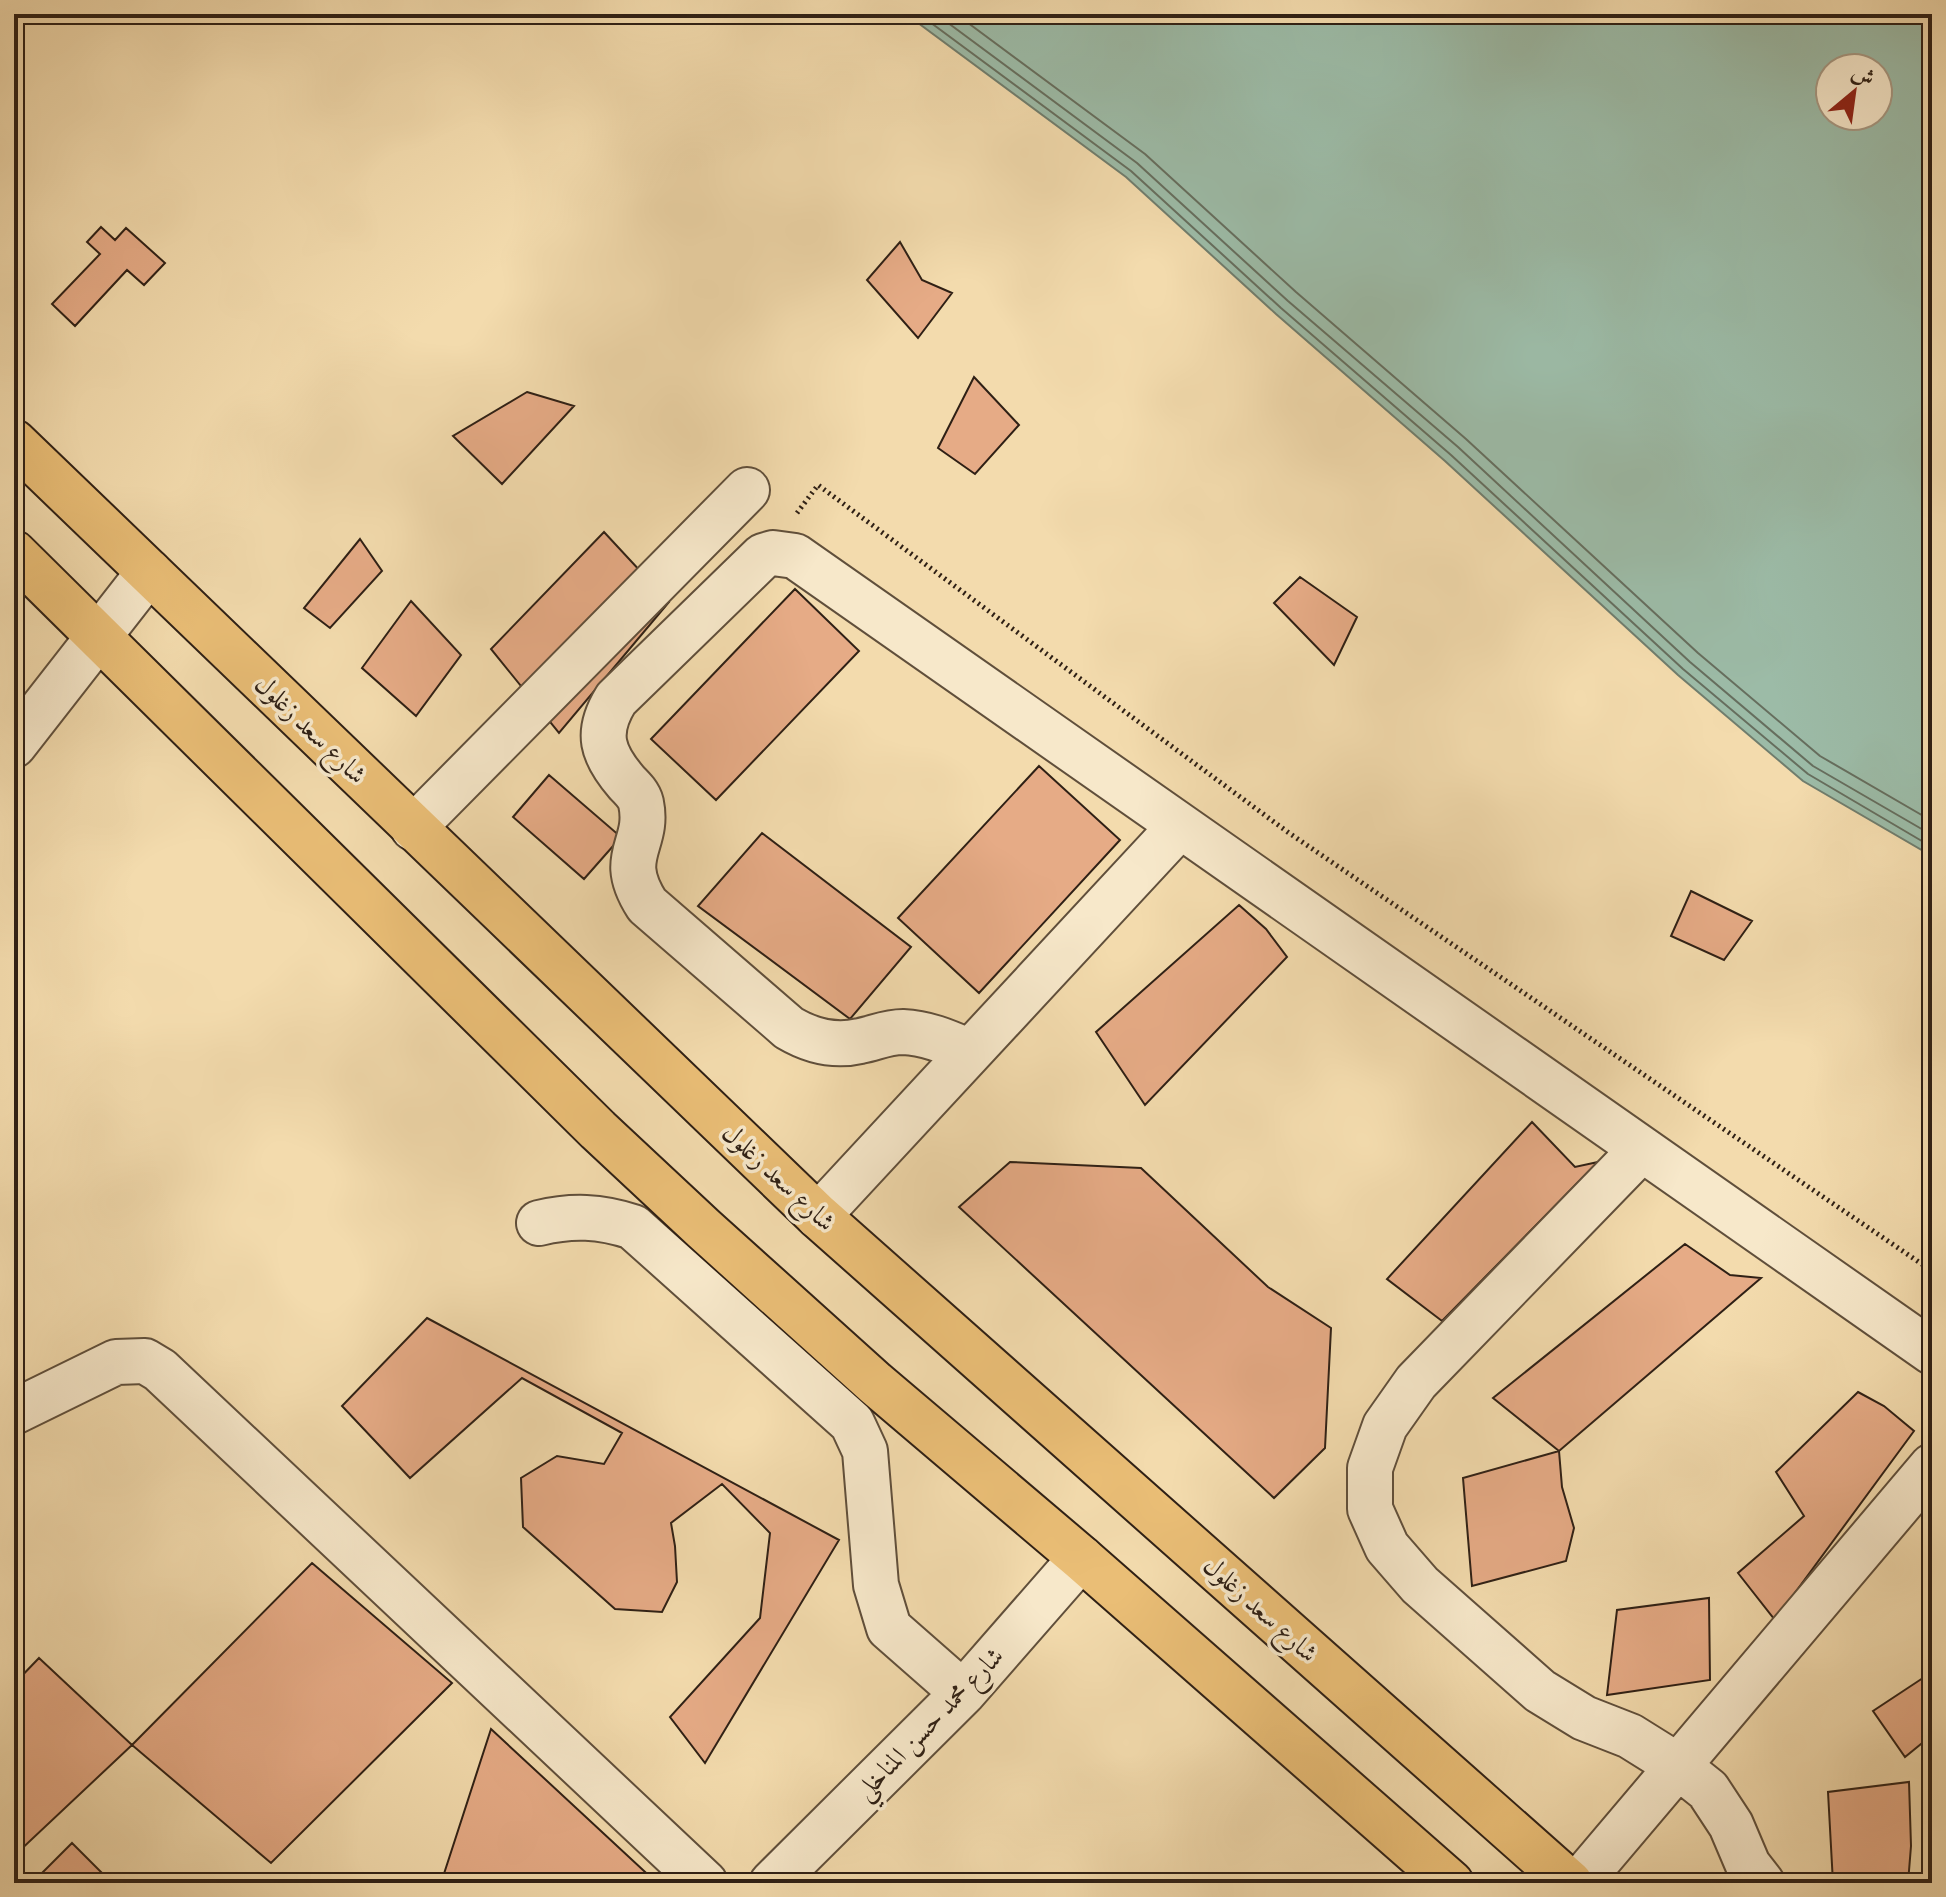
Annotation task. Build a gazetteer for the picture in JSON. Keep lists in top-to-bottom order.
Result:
{
  "streets": {
    "main road": ["شارع سعد زغلول"],
    "street": ["شارع محمد حسن المناخلي"]
  },
  "north": "top right"
}
